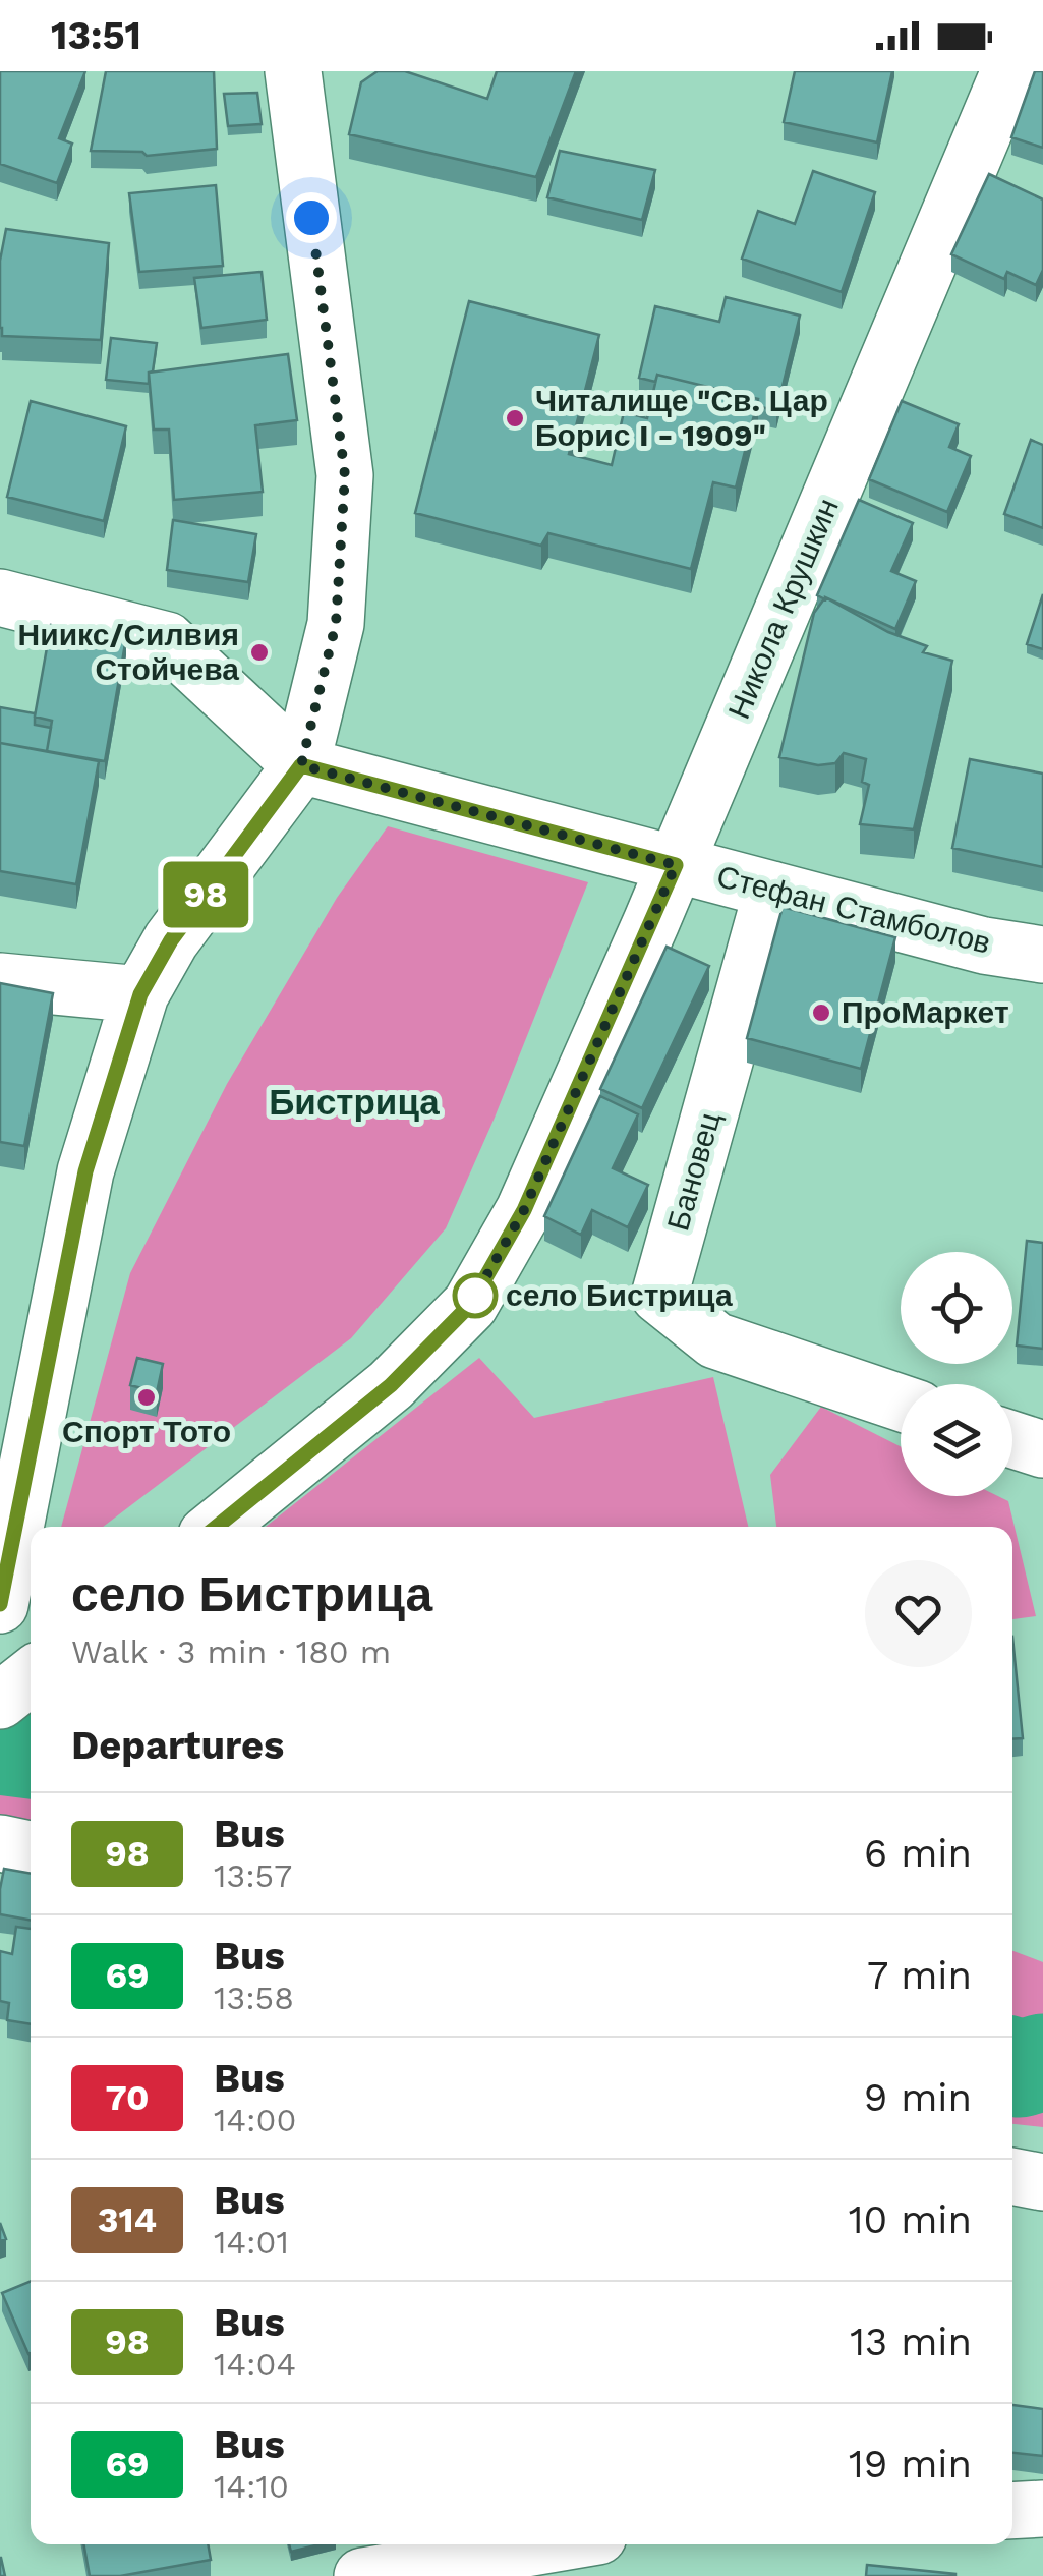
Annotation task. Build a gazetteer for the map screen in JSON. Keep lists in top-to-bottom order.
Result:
{
  "streets": {
    "street": ["Никола Крушкин", "Стефан Стамболов", "Бановец"]
  },
  "crossings": [
    ["Никола Крушкин", "Стефан Стамболов"],
    ["Стефан Стамболов", "Бановец"]
  ],
  "districts": ["Бистрица"],
  "places": [
    "Читалище \"Св. Цар Борис I - 1909\"",
    "Ниикс/Силвия Стойчева",
    "ПроМаркет",
    "село Бистрица",
    "Спорт Тото"
  ],
  "lines": ["bus line 98"],
  "page": {
    "status": "13:51",
    "on_map": "98",
    "heading": [
      ["село Бистрица", "Walk · 3 min · 180 m"],
      "Departures"
    ],
    "list": [
      {
        "mark": "98",
        "name": "Bus",
        "note": "13:57",
        "value": "6 min"
      },
      {
        "mark": "69",
        "name": "Bus",
        "note": "13:58",
        "value": "7 min"
      },
      {
        "mark": "70",
        "name": "Bus",
        "note": "14:00",
        "value": "9 min"
      },
      {
        "mark": "314",
        "name": "Bus",
        "note": "14:01",
        "value": "10 min"
      },
      {
        "mark": "98",
        "name": "Bus",
        "note": "14:04",
        "value": "13 min"
      },
      {
        "mark": "69",
        "name": "Bus",
        "note": "14:10",
        "value": "19 min"
      }
    ]
  }
}
